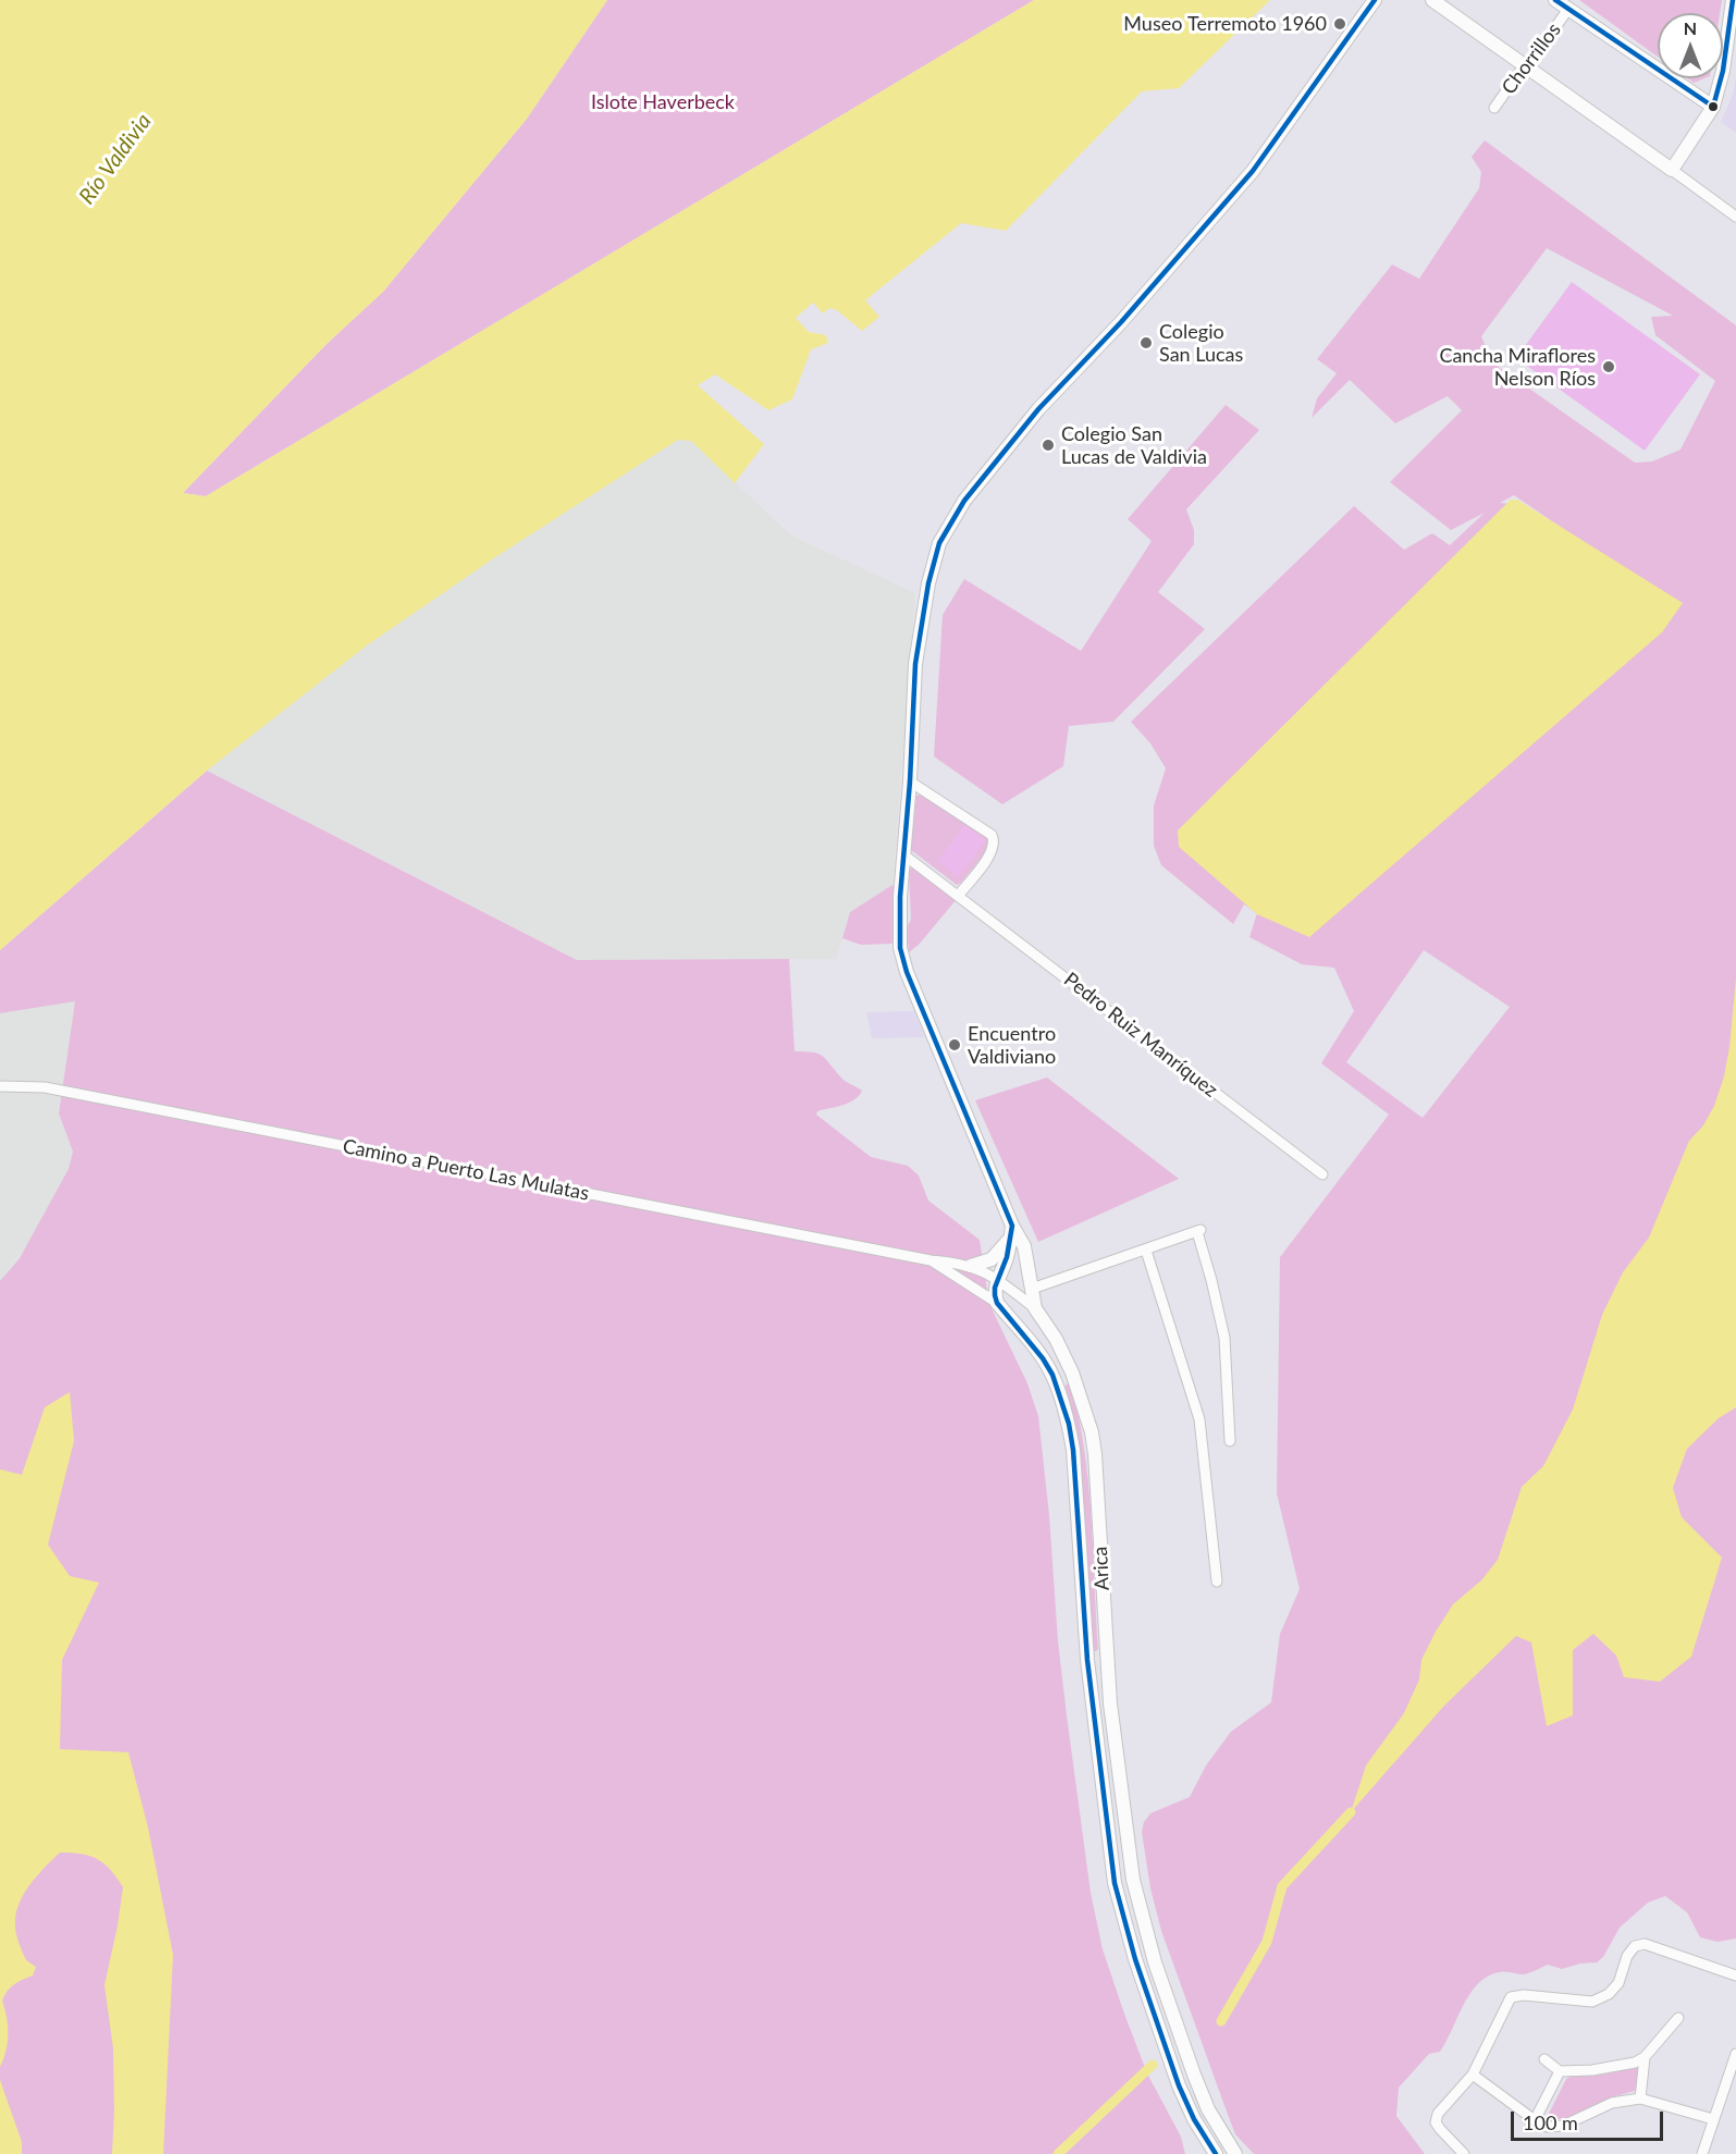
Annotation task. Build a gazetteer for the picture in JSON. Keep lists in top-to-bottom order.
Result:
{
  "streets": {
    "main road": ["Arica"],
    "street": ["Chorrillos", "Pedro Ruiz Manríquez", "Camino a Puerto Las Mulatas"]
  },
  "crossings": [
    ["Pedro Ruiz Manríquez", "Arica"],
    ["Camino a Puerto Las Mulatas", "Arica"]
  ],
  "water": ["Río Valdivia"],
  "parks": ["Islote Haverbeck"],
  "places": [
    "Museo Terremoto 1960",
    "Colegio San Lucas",
    "Cancha Miraflores Nelson Ríos",
    "Colegio San Lucas de Valdivia",
    "Encuentro Valdiviano"
  ],
  "scale_bar": "100 m",
  "north": "top"
}
